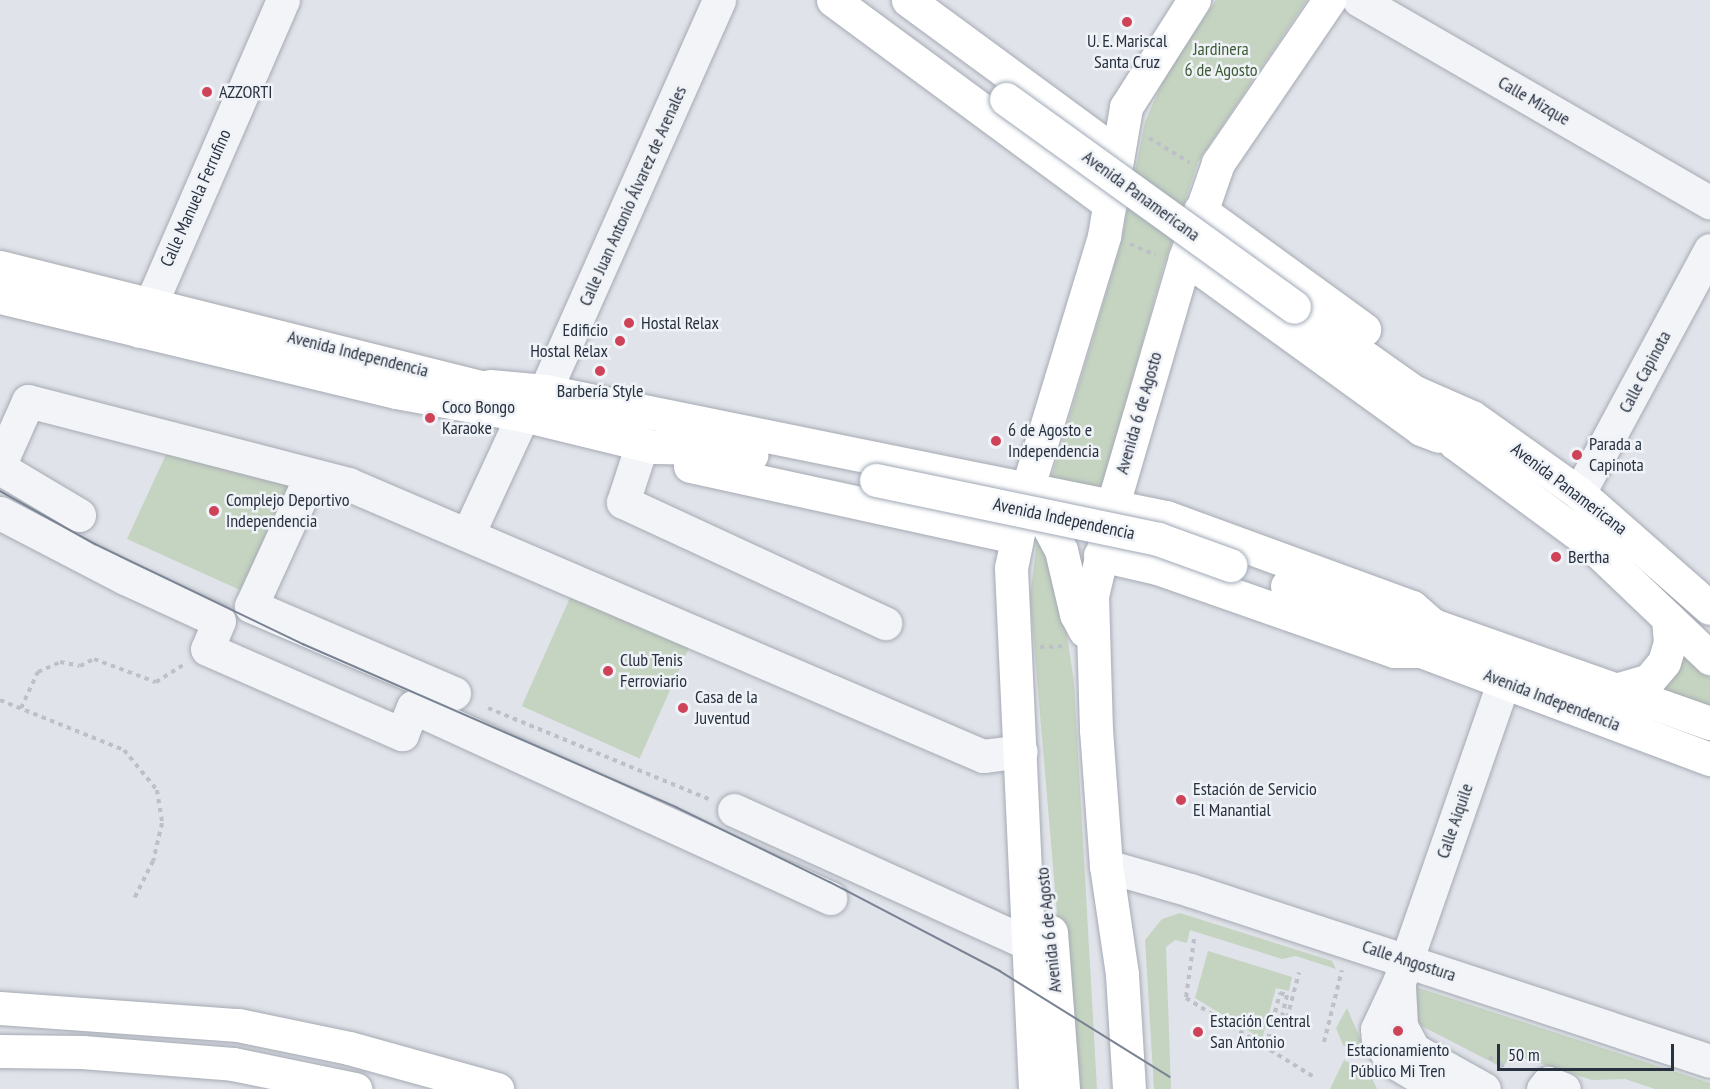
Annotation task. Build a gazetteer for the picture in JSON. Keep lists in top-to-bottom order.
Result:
{
  "streets": {
    "main road": ["Avenida Panamericana", "Avenida Independencia", "Avenida 6 de Agosto"],
    "street": [
      "Calle Mizque",
      "Calle Juan Antonio Álvarez de Arenales",
      "Calle Manuela Ferrufino",
      "Calle Capinota",
      "Calle Aiquile",
      "Calle Angostura"
    ]
  },
  "crossings": [
    ["Avenida Panamericana", "Calle Capinota"],
    ["Calle Manuela Ferrufino", "Avenida Independencia"],
    ["Avenida Independencia", "Calle Aiquile"],
    ["Avenida 6 de Agosto", "Calle Angostura"],
    ["Calle Aiquile", "Calle Angostura"]
  ],
  "parks": ["Jardinera 6 de Agosto"],
  "places": [
    "U. E. Mariscal Santa Cruz",
    "AZZORTI",
    "Hostal Relax",
    "Edificio Hostal Relax",
    "Barbería Style",
    "Coco Bongo Karaoke",
    "6 de Agosto e Independencia",
    "Parada a Capinota",
    "Complejo Deportivo Independencia",
    "Bertha",
    "Club Tenis Ferroviario",
    "Casa de la Juventud",
    "Estación de Servicio El Manantial",
    "Estacionamiento Público Mi Tren",
    "Estación Central San Antonio"
  ],
  "scale_bar": "50 m"
}
